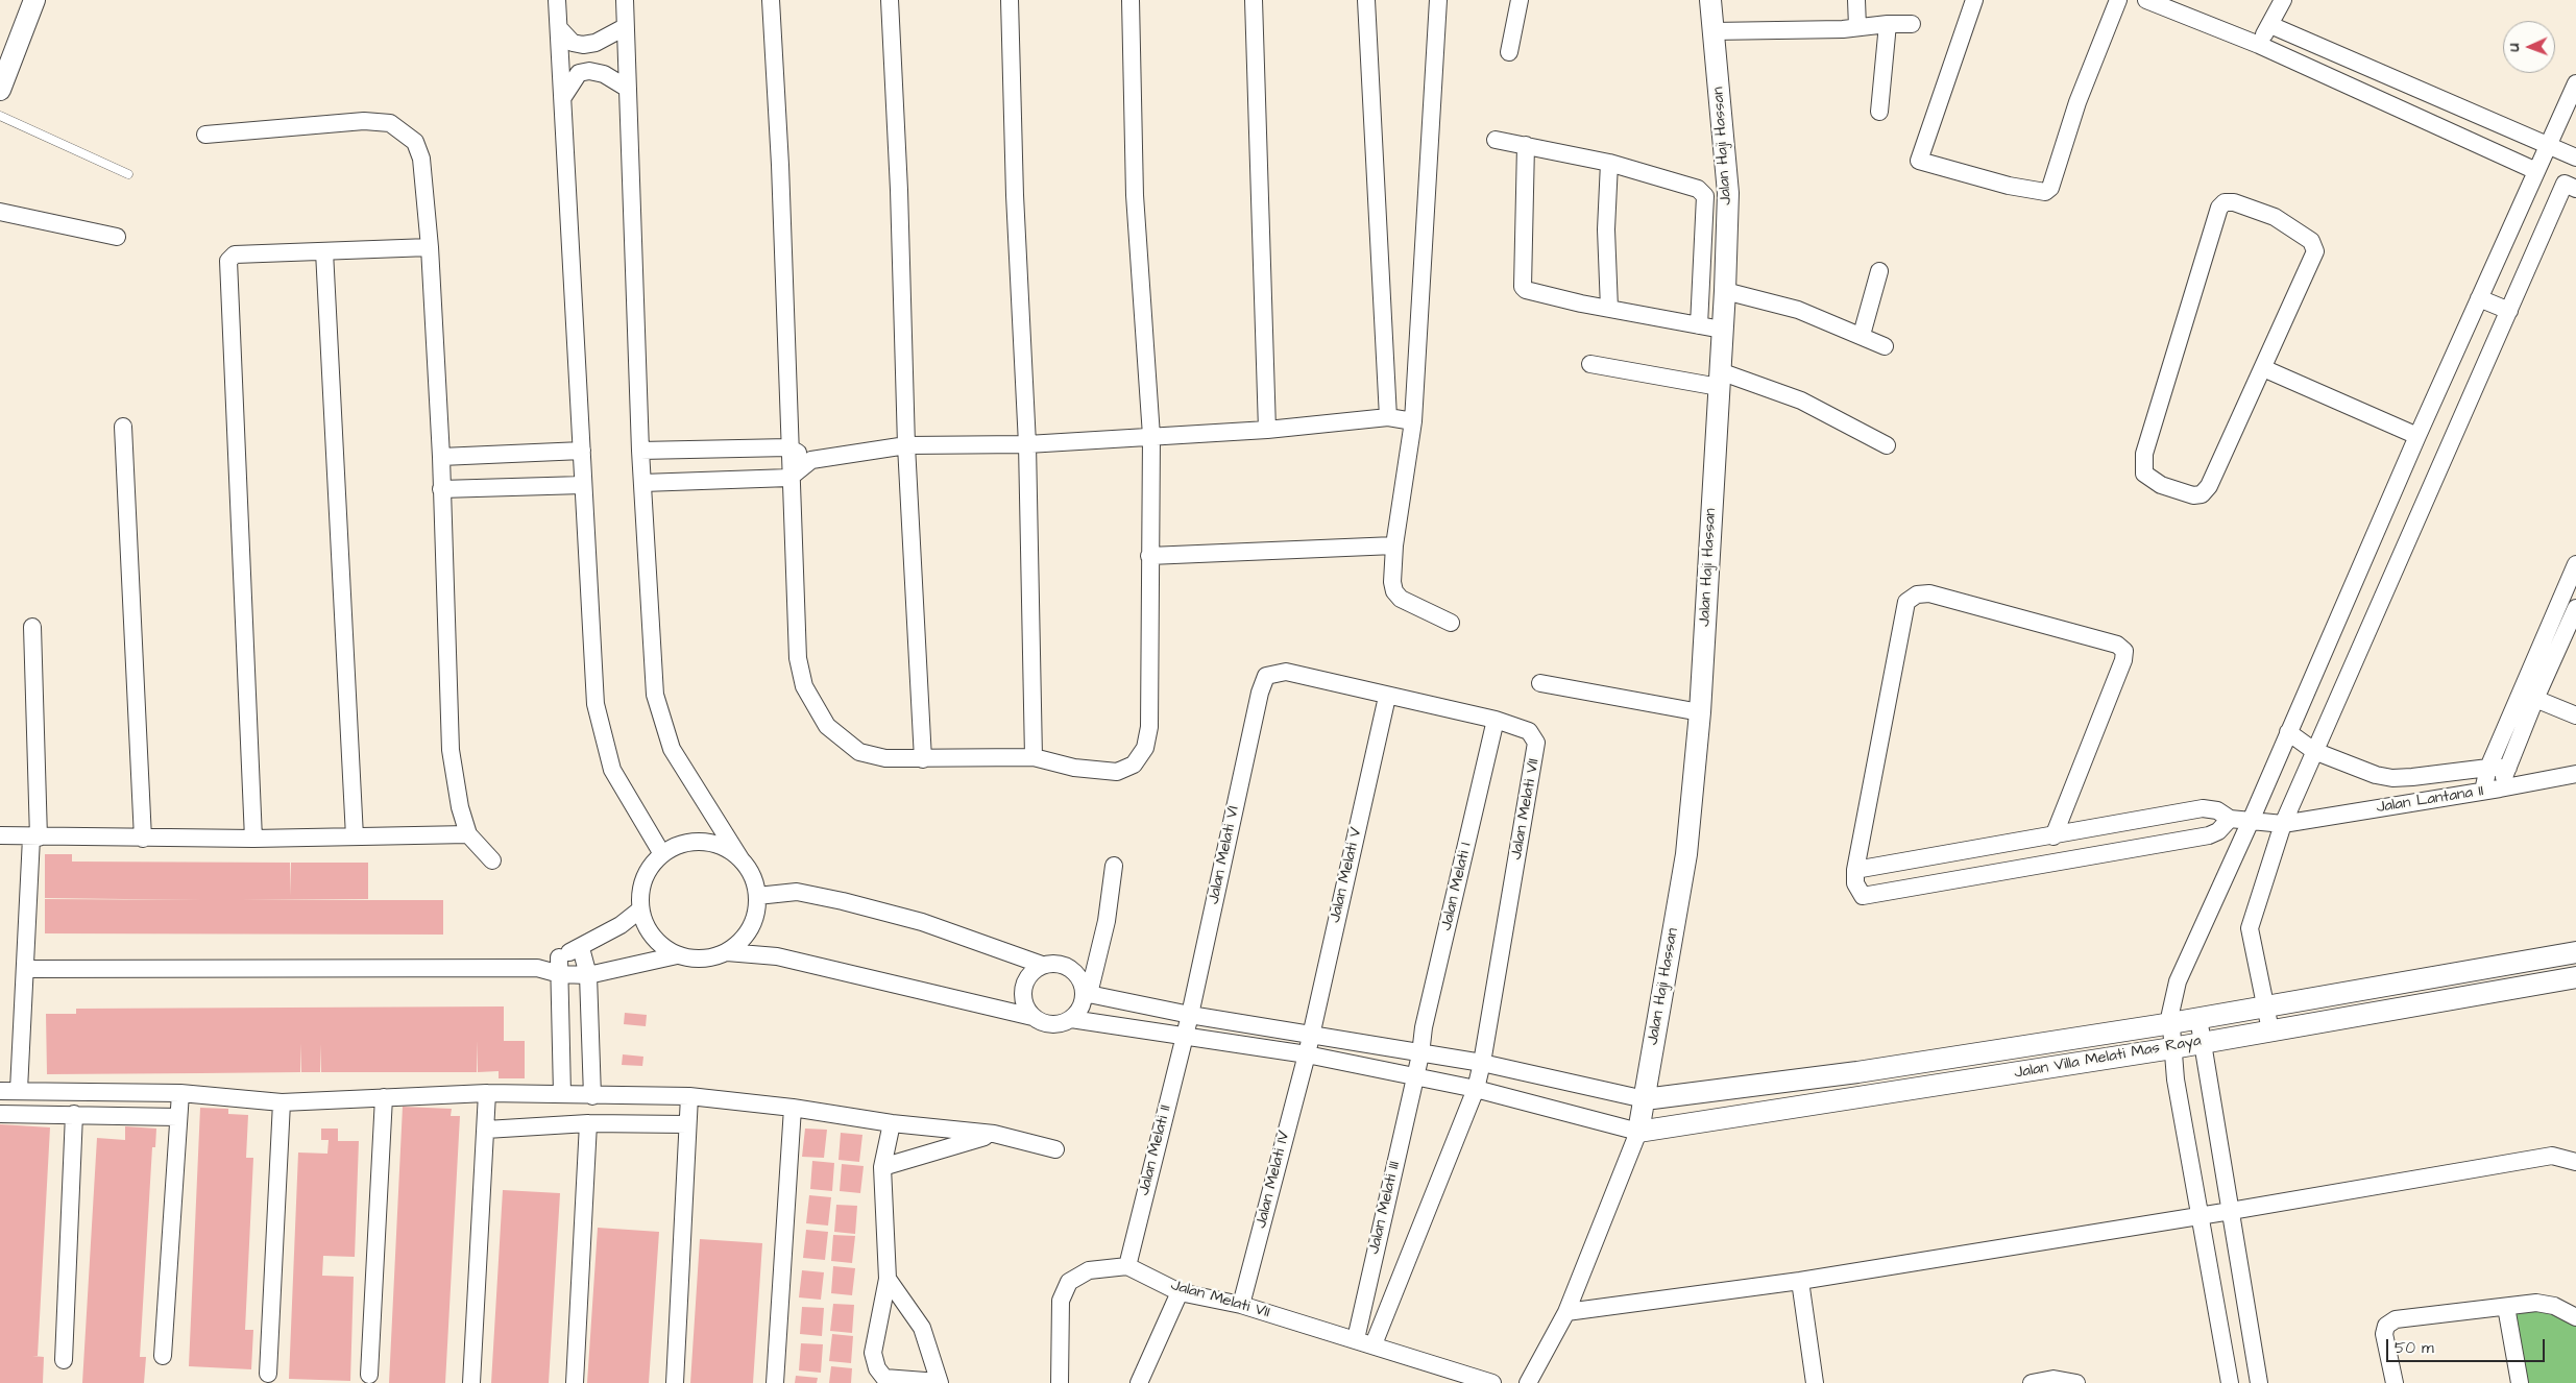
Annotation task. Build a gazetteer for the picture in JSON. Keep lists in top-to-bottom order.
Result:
{
  "streets": {
    "street": [
      "Jalan Haji Hassan",
      "Jalan Lantana II",
      "Jalan Melati VII",
      "Jalan Melati VI",
      "Jalan Melati V",
      "Jalan Melati I",
      "Jalan Villa Melati Mas Raya",
      "Jalan Melati II",
      "Jalan Melati IV",
      "Jalan Melati III"
    ]
  },
  "crossings": [
    ["Jalan Haji Hassan", "Jalan Villa Melati Mas Raya"],
    ["Jalan Melati VII", "Jalan Melati VI"],
    ["Jalan Melati VII", "Jalan Melati V"],
    ["Jalan Melati VII", "Jalan Melati I"],
    ["Jalan Melati VII", "Jalan Melati II"],
    ["Jalan Melati VII", "Jalan Melati IV"],
    ["Jalan Melati VII", "Jalan Melati III"],
    ["Jalan Melati VI", "Jalan Melati II"],
    ["Jalan Melati V", "Jalan Melati IV"],
    ["Jalan Melati I", "Jalan Melati III"]
  ],
  "scale_bar": "50 m",
  "north": "left"
}
